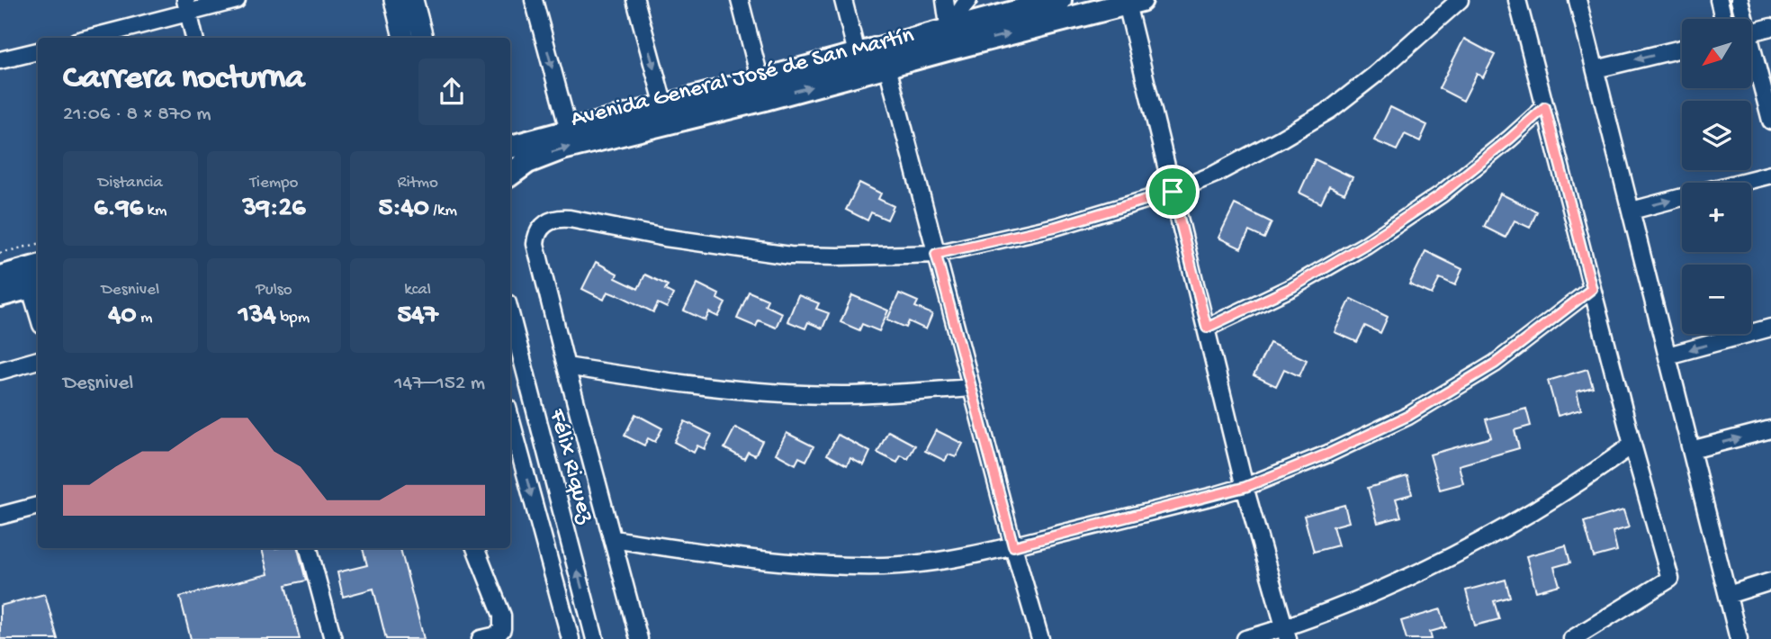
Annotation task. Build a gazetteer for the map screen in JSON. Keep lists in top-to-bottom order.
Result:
{
  "streets": {
    "highway": ["Avenida General José de San Martín"],
    "street": ["Félix Riquez"]
  },
  "north": "bottom left",
  "page": {
    "map_buttons": ["+", "−"],
    "heading": ["Carrera nocturna", "21:06 · 8 × 870 m"],
    "stats": [
      ["Distancia", "6.96 km"],
      ["Tiempo", "39:26"],
      ["Ritmo", "5:40 /km"],
      ["Desnivel", "40 m"],
      ["Pulso", "134 bpm"],
      ["kcal", "547"]
    ],
    "chart": ["Desnivel", "147–152 m"]
  }
}
